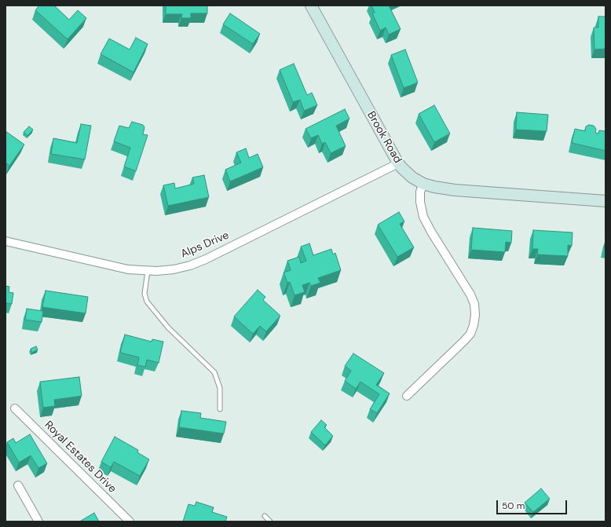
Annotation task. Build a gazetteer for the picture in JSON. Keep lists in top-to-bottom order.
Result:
{
  "streets": {
    "street": ["Brook Road", "Alps Drive", "Royal Estates Drive"]
  },
  "crossings": [
    ["Brook Road", "Alps Drive"]
  ],
  "scale_bar": "50 m"
}
